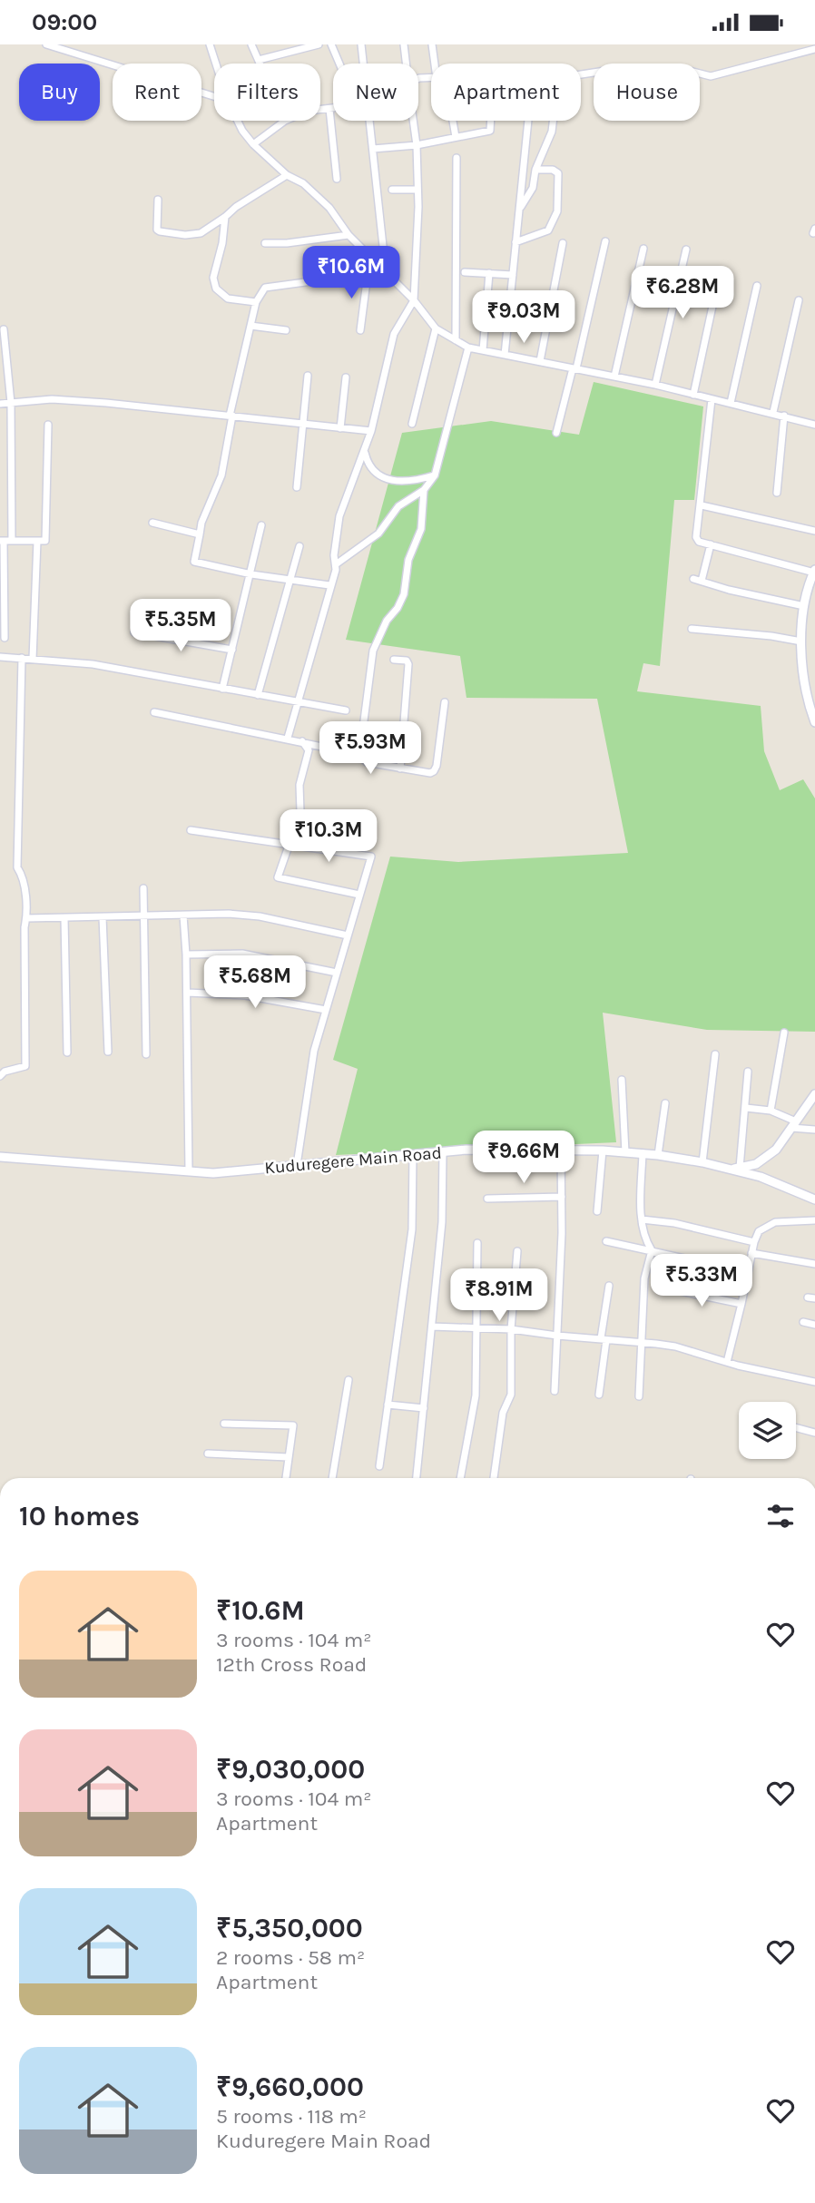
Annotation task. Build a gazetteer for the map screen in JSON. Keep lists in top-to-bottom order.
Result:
{
  "streets": {
    "street": ["Kuduregere Main Road"]
  },
  "page": {
    "status": "09:00",
    "chip": [
      "Buy",
      "Rent",
      "Filters",
      "New",
      "Apartment",
      "House"
    ],
    "price": [
      "₹10.6M",
      "₹6.28M",
      "₹9.03M",
      "₹5.35M",
      "₹5.93M",
      "₹10.3M",
      "₹5.68M",
      "₹9.66M",
      "₹5.33M",
      "₹8.91M"
    ],
    "heading": "10 homes",
    "list": [
      {
        "name": "₹10.6M",
        "note": "3 rooms · 104 m² · 12th Cross Road"
      },
      {
        "name": "₹9,030,000",
        "note": "3 rooms · 104 m² · Apartment"
      },
      {
        "name": "₹5,350,000",
        "note": "2 rooms · 58 m² · Apartment"
      },
      {
        "name": "₹9,660,000",
        "note": "5 rooms · 118 m² · Kuduregere Main Road"
      }
    ]
  }
}
